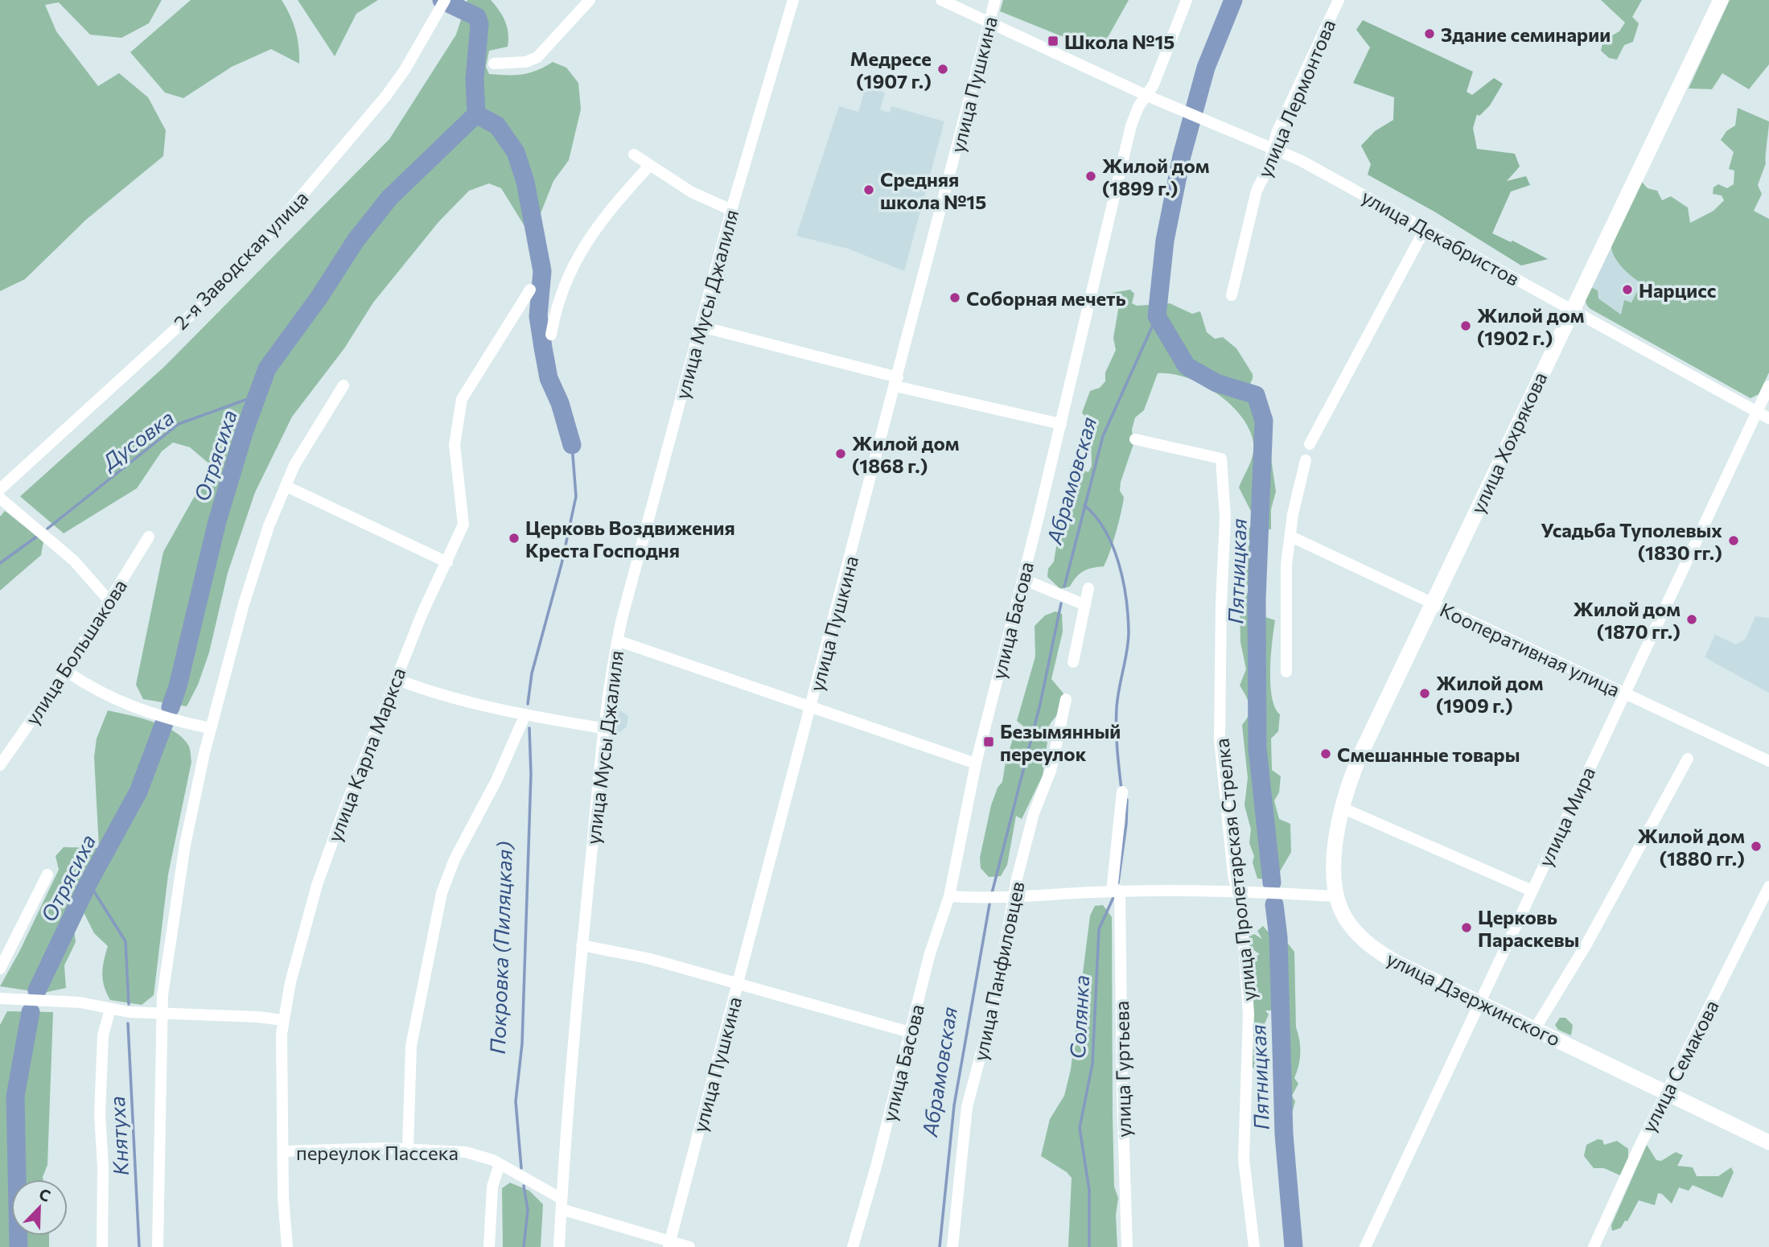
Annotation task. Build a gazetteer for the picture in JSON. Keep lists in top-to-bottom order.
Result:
{
  "streets": {
    "main road": ["улица Хохрякова", "улица Дзержинского"],
    "street": [
      "улица Пушкина",
      "улица Лермонтова",
      "улица Декабристов",
      "2-я Заводская улица",
      "улица Мусы Джалиля",
      "улица Басова",
      "Кооперативная улица",
      "улица Большакова",
      "улица Карла Маркса",
      "улица Мира",
      "улица Пролетарская Стрелка",
      "улица Панфиловцев",
      "улица Семакова",
      "улица Гуртьева",
      "переулок Пассека"
    ]
  },
  "crossings": [
    ["улица Пушкина", "переулок Пассека"],
    ["улица Лермонтова", "улица Декабристов"],
    ["улица Декабристов", "улица Хохрякова"],
    ["улица Декабристов", "улица Басова"],
    ["улица Декабристов", "улица Мира"],
    ["улица Мусы Джалиля", "переулок Пассека"],
    ["улица Хохрякова", "Кооперативная улица"],
    ["улица Хохрякова", "улица Дзержинского"],
    ["Кооперативная улица", "улица Мира"],
    ["улица Карла Маркса", "переулок Пассека"],
    ["улица Мира", "улица Дзержинского"],
    ["улица Дзержинского", "улица Семакова"]
  ],
  "water": [
    "Дусовка",
    "Отрясиха",
    "Абрамовская",
    "Пятницкая",
    "Покровка (Пиляцкая)",
    "Солянка",
    "Княтуха"
  ],
  "places": {
    "other": [
      "Здание семинарии",
      "Медресе (1907 г.)",
      "Жилой дом (1899 г.)",
      "Средняя школа №15",
      "Нарцисс",
      "Соборная мечеть",
      "Жилой дом (1902 г.)",
      "Жилой дом (1868 г.)",
      "Церковь Воздвижения Креста Господня",
      "Усадьба Туполевых (1830 гг.)",
      "Жилой дом (1870 гг.)",
      "Жилой дом (1909 г.)",
      "Смешанные товары",
      "Жилой дом (1880 гг.)",
      "Церковь Параскевы"
    ],
    "transit": ["Школа №15", "Безымянный переулок"]
  },
  "north": "top right"
}
